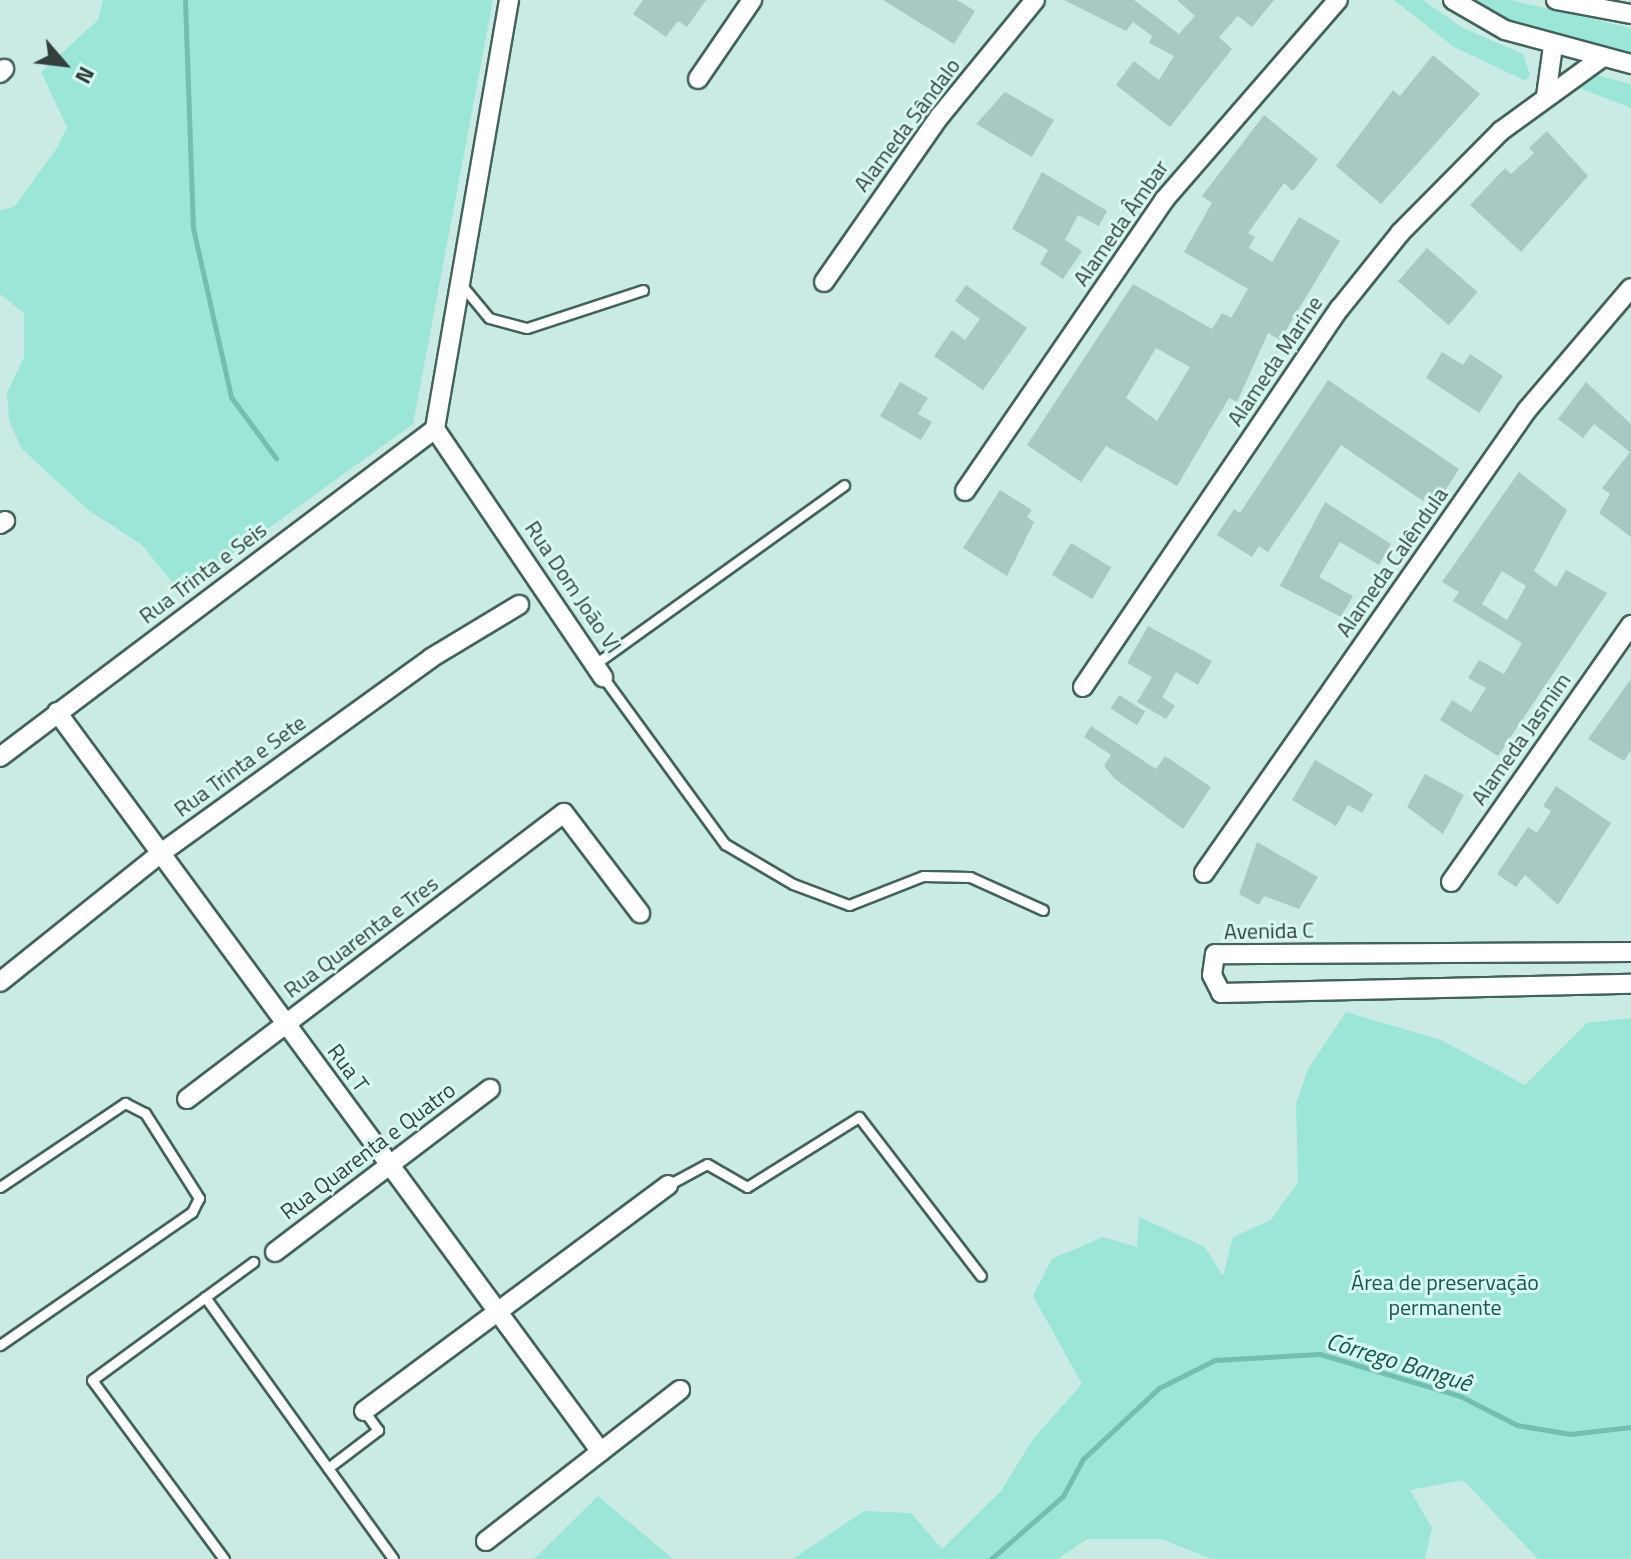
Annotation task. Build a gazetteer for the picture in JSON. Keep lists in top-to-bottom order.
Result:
{
  "streets": {
    "street": [
      "Alameda Sândalo",
      "Alameda Âmbar",
      "Alameda Marine",
      "Alameda Calêndula",
      "Rua Trinta e Seis",
      "Rua Dom João VI",
      "Alameda Jasmim",
      "Rua Trinta e Sete",
      "Avenida C",
      "Rua Quarenta e Tres",
      "Rua T",
      "Rua Quarenta e Quatro"
    ]
  },
  "crossings": [
    ["Rua Trinta e Seis", "Rua Dom João VI"],
    ["Rua Trinta e Seis", "Rua T"],
    ["Rua Trinta e Sete", "Rua T"],
    ["Rua Quarenta e Tres", "Rua T"],
    ["Rua T", "Rua Quarenta e Quatro"]
  ],
  "water": ["Córrego Banguê"],
  "parks": ["Área de preservação permanente"],
  "north": "bottom right"
}
